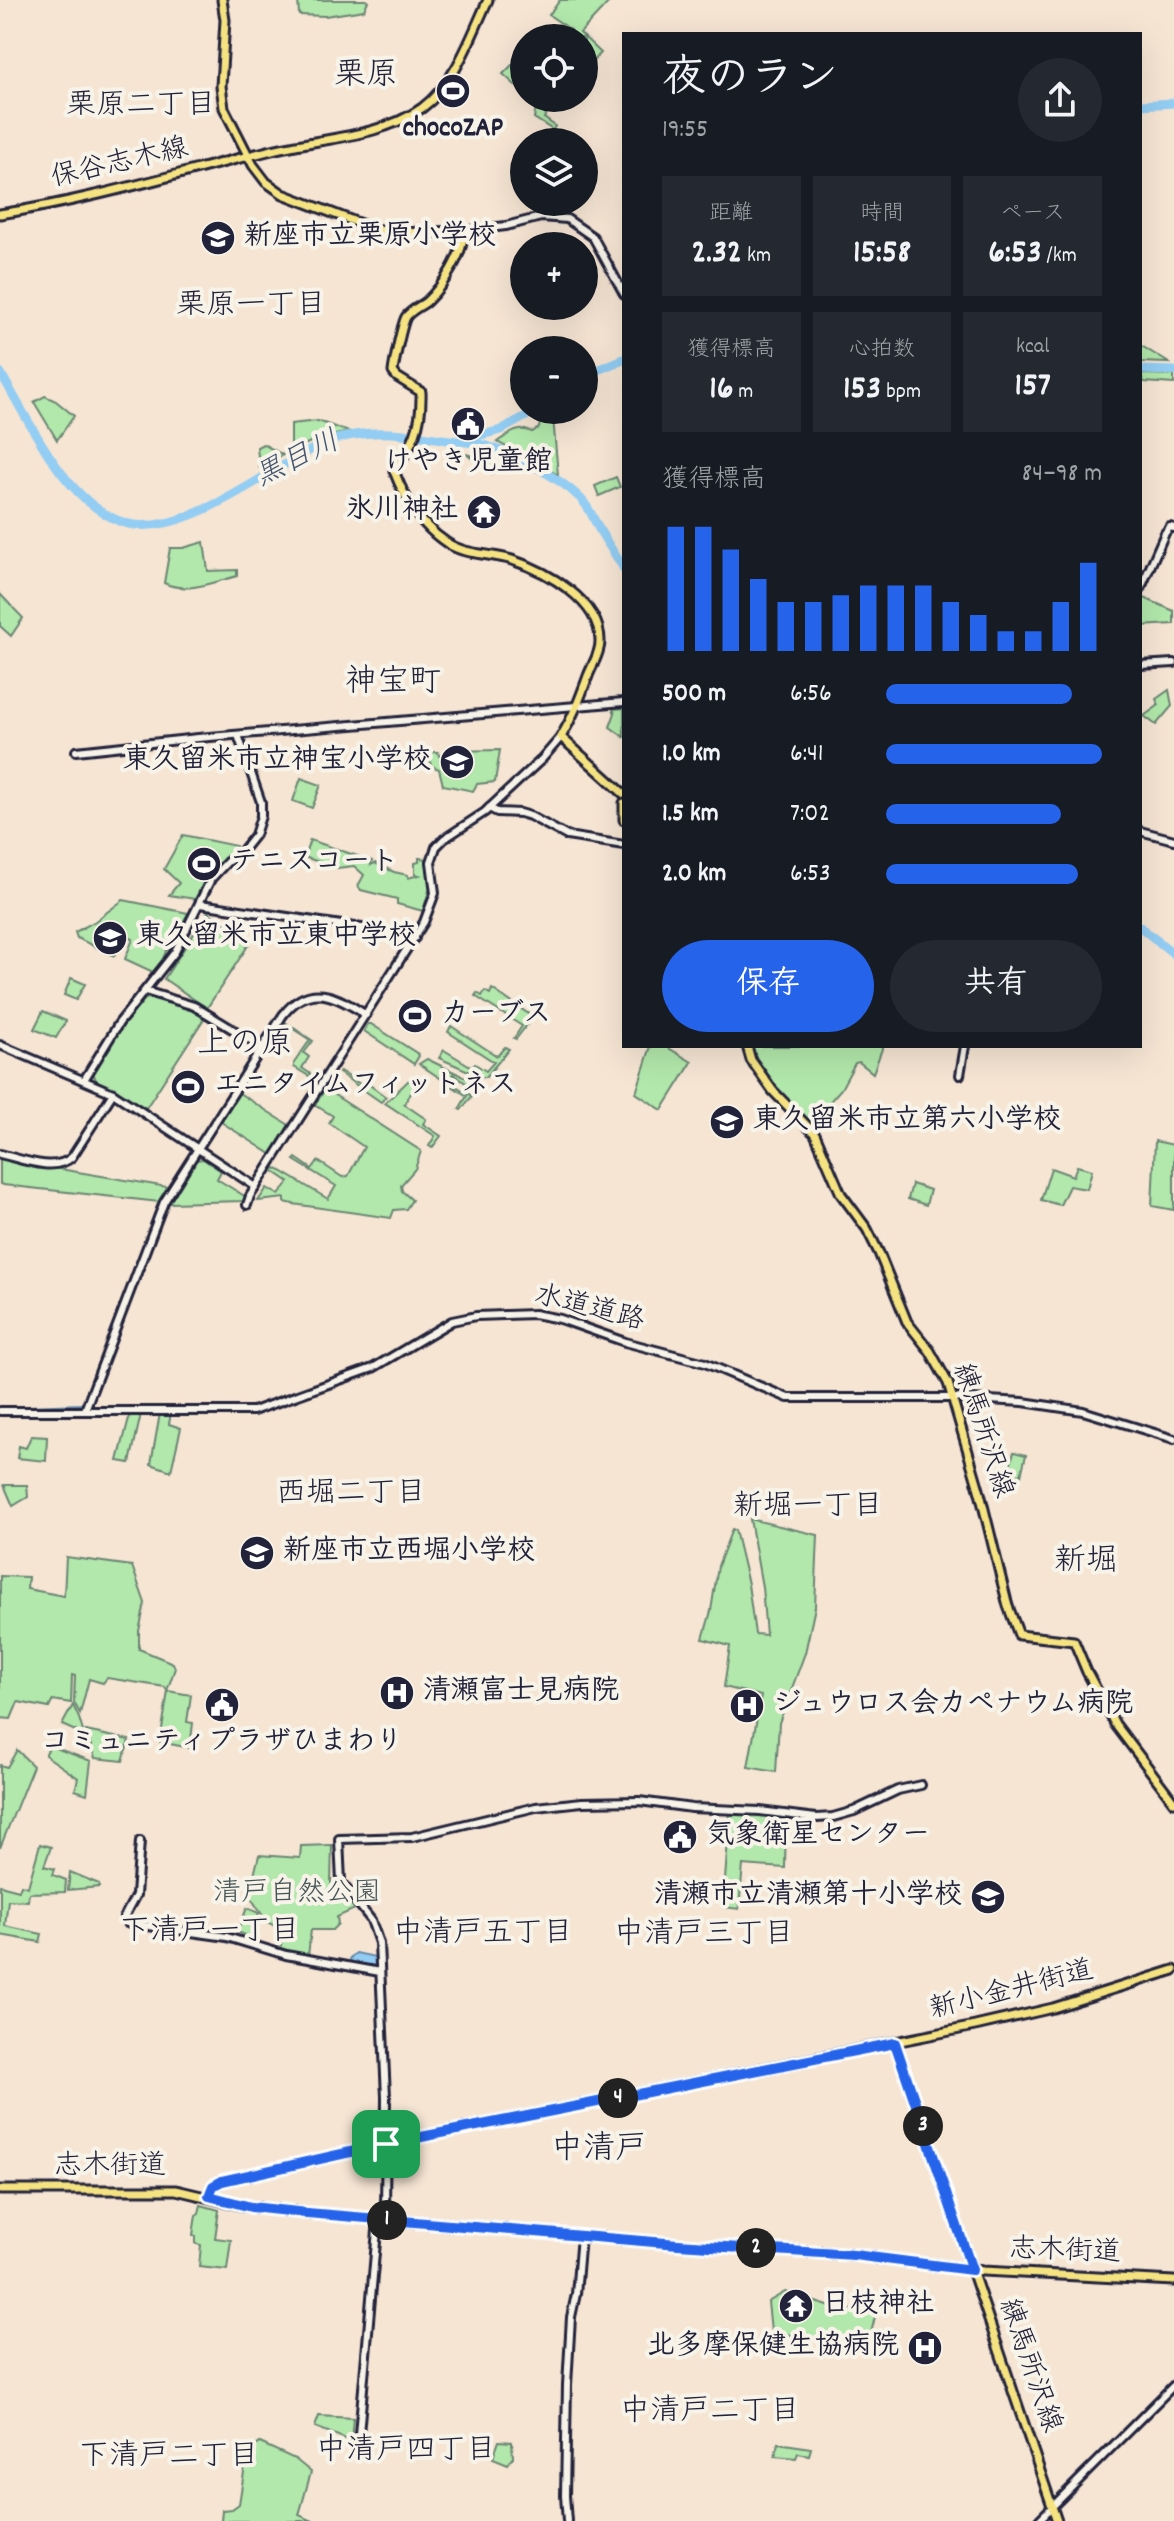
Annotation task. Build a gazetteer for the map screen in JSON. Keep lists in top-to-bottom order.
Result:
{
  "streets": {
    "main road": [
      "保谷志木線",
      "練馬所沢線",
      "新小金井街道",
      "志木街道"
    ],
    "street": ["水道道路"]
  },
  "crossings": [
    ["水道道路", "練馬所沢線"],
    ["練馬所沢線", "新小金井街道"],
    ["練馬所沢線", "志木街道"],
    ["新小金井街道", "志木街道"]
  ],
  "districts": [
    "栗原",
    "栗原二丁目",
    "栗原一丁目",
    "神宝町",
    "上の原",
    "西堀二丁目",
    "新堀一丁目",
    "新堀",
    "下清戸一丁目",
    "中清戸五丁目",
    "中清戸三丁目",
    "中清戸",
    "中清戸二丁目",
    "中清戸四丁目",
    "下清戸二丁目"
  ],
  "water": ["黒目川"],
  "parks": ["清戸自然公園"],
  "places": {
    "sports": [
      "chocoZAP",
      "テニスコート",
      "カーブス",
      "エニタイムフィットネス"
    ],
    "school or university": [
      "新座市立栗原小学校",
      "東久留米市立神宝小学校",
      "東久留米市立東中学校",
      "東久留米市立第六小学校",
      "新座市立西堀小学校",
      "清瀬市立清瀬第十小学校"
    ],
    "public building": ["けやき児童館", "コミュニティプラザひまわり", "気象衛星センター"],
    "temple": ["氷川神社", "日枝神社"],
    "hospital": ["清瀬富士見病院", "ジュウロス会カペナウム病院", "北多摩保健生協病院"]
  },
  "page": {
    "map_buttons": ["+", "−"],
    "heading": ["夜のラン", "19:55"],
    "stats": [
      ["距離", "2.32 km"],
      ["時間", "15:58"],
      ["ペース", "6:53 /km"],
      ["獲得標高", "16 m"],
      ["心拍数", "153 bpm"],
      ["kcal", "157"]
    ],
    "chart": ["獲得標高", "84–98 m"],
    "list": [
      {
        "name": "500 m",
        "note": "6:56"
      },
      {
        "name": "1.0 km",
        "note": "6:41"
      },
      {
        "name": "1.5 km",
        "note": "7:02"
      },
      {
        "name": "2.0 km",
        "note": "6:53"
      }
    ],
    "buttons": ["保存", "共有"],
    "pins": [
      "4",
      "3",
      "1",
      "2"
    ]
  }
}
